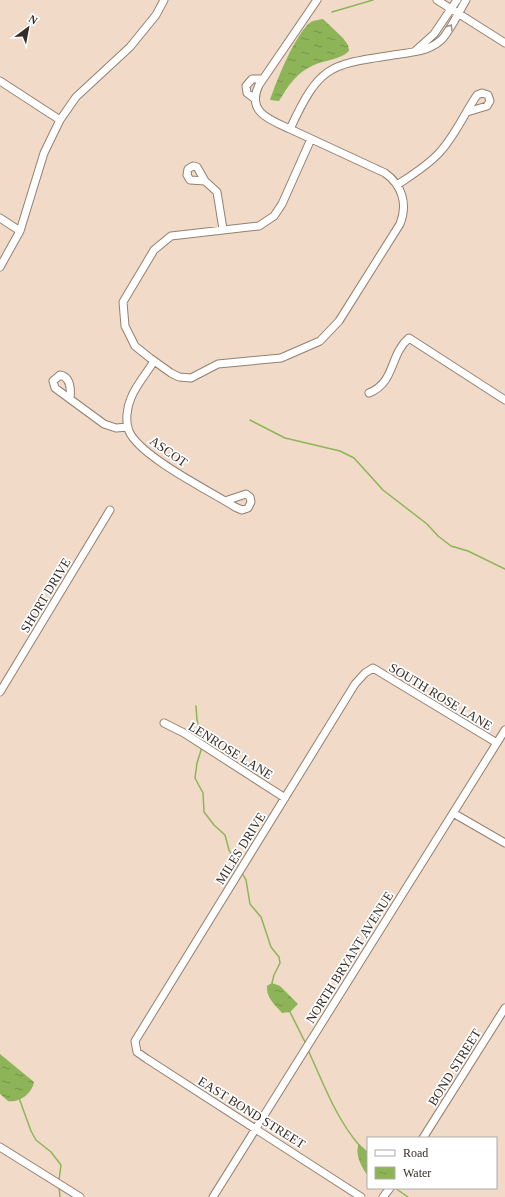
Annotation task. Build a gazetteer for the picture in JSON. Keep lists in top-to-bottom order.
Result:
{
  "streets": {
    "street": [
      "ASCOT",
      "SHORT DRIVE",
      "SOUTH ROSE LANE",
      "LENROSE LANE",
      "MILES DRIVE",
      "NORTH BRYANT AVENUE",
      "BOND STREET",
      "EAST BOND STREET"
    ]
  },
  "crossings": [
    ["SOUTH ROSE LANE", "MILES DRIVE"],
    ["SOUTH ROSE LANE", "NORTH BRYANT AVENUE"],
    ["LENROSE LANE", "MILES DRIVE"],
    ["MILES DRIVE", "EAST BOND STREET"],
    ["NORTH BRYANT AVENUE", "EAST BOND STREET"]
  ],
  "legend": ["Road", "Water"],
  "north": "top right"
}
